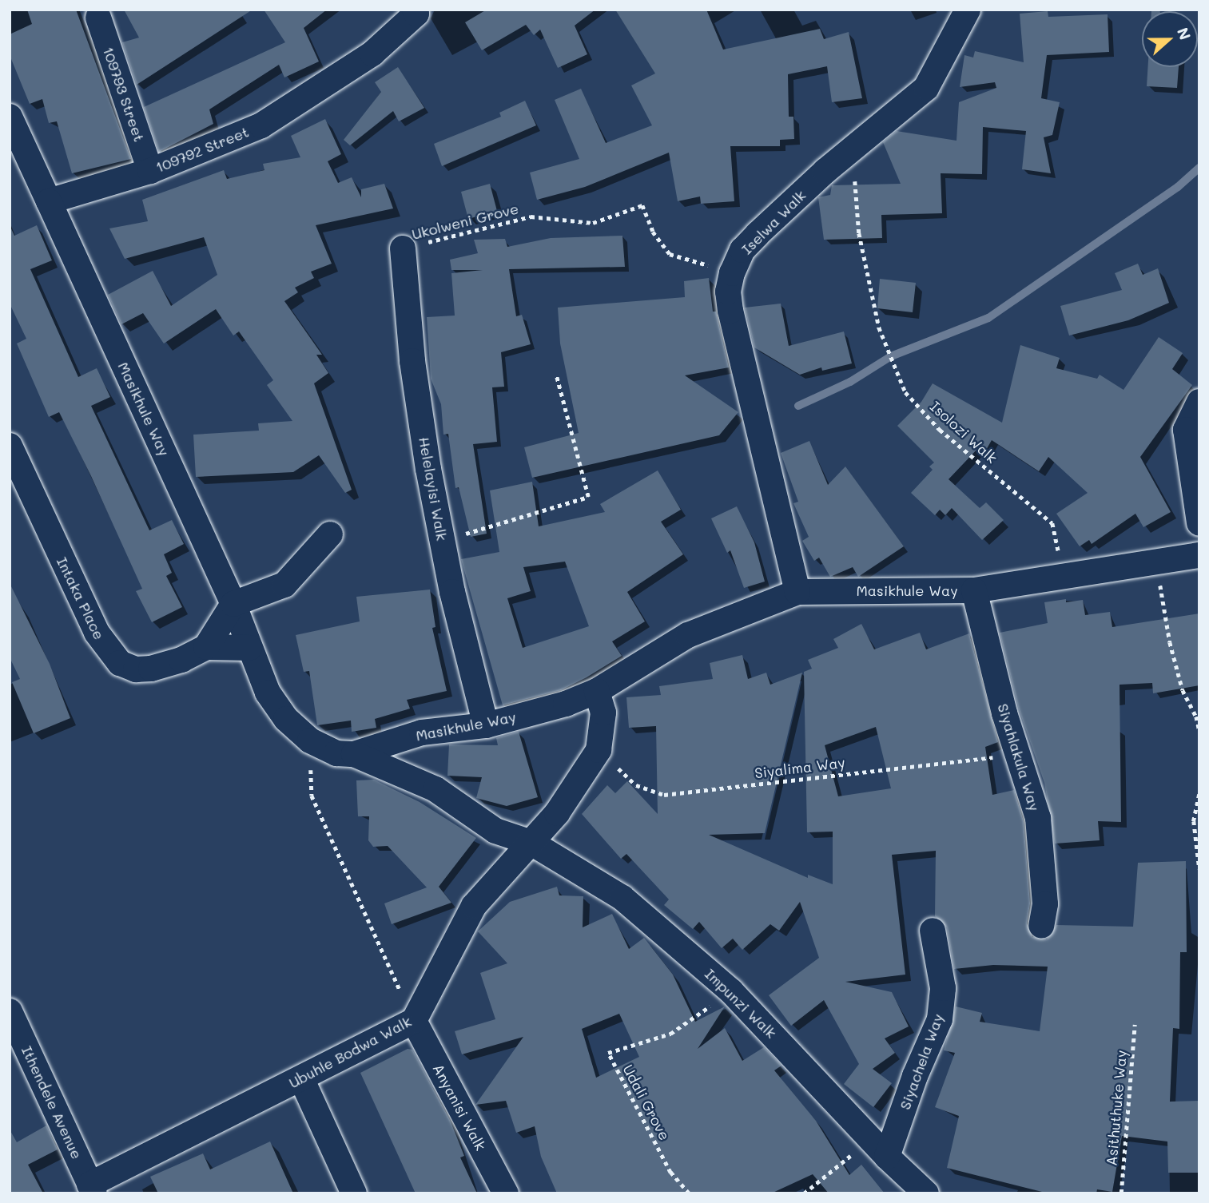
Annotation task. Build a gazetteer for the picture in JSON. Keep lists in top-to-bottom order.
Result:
{
  "streets": {
    "street": [
      "109793 Street",
      "109792 Street",
      "Iselwa Walk",
      "Masikhule Way",
      "Helelayisi Walk",
      "Intaka Place",
      "Siyahlakula Way",
      "Impunzi Walk",
      "Ubuhle Bodwa Walk",
      "Siyachela Way",
      "Ithendele Avenue",
      "Anyanisi Walk"
    ],
    "path": [
      "Ukolweni Grove",
      "Isolozi Walk",
      "Siyalima Way",
      "Udali Grove",
      "Asithuthuke Way"
    ]
  },
  "crossings": [
    ["109793 Street", "109792 Street"],
    ["109792 Street", "Masikhule Way"],
    ["Ukolweni Grove", "Iselwa Walk"],
    ["Ukolweni Grove", "Helelayisi Walk"],
    ["Iselwa Walk", "Masikhule Way"],
    ["Iselwa Walk", "Isolozi Walk"],
    ["Masikhule Way", "Isolozi Walk"],
    ["Masikhule Way", "Helelayisi Walk"],
    ["Masikhule Way", "Intaka Place"],
    ["Masikhule Way", "Siyahlakula Way"],
    ["Masikhule Way", "Impunzi Walk"],
    ["Masikhule Way", "Ubuhle Bodwa Walk"],
    ["Siyahlakula Way", "Siyalima Way"],
    ["Siyalima Way", "Ubuhle Bodwa Walk"],
    ["Impunzi Walk", "Ubuhle Bodwa Walk"],
    ["Impunzi Walk", "Siyachela Way"],
    ["Impunzi Walk", "Udali Grove"],
    ["Ubuhle Bodwa Walk", "Ithendele Avenue"],
    ["Ubuhle Bodwa Walk", "Anyanisi Walk"]
  ],
  "north": "right"
}
